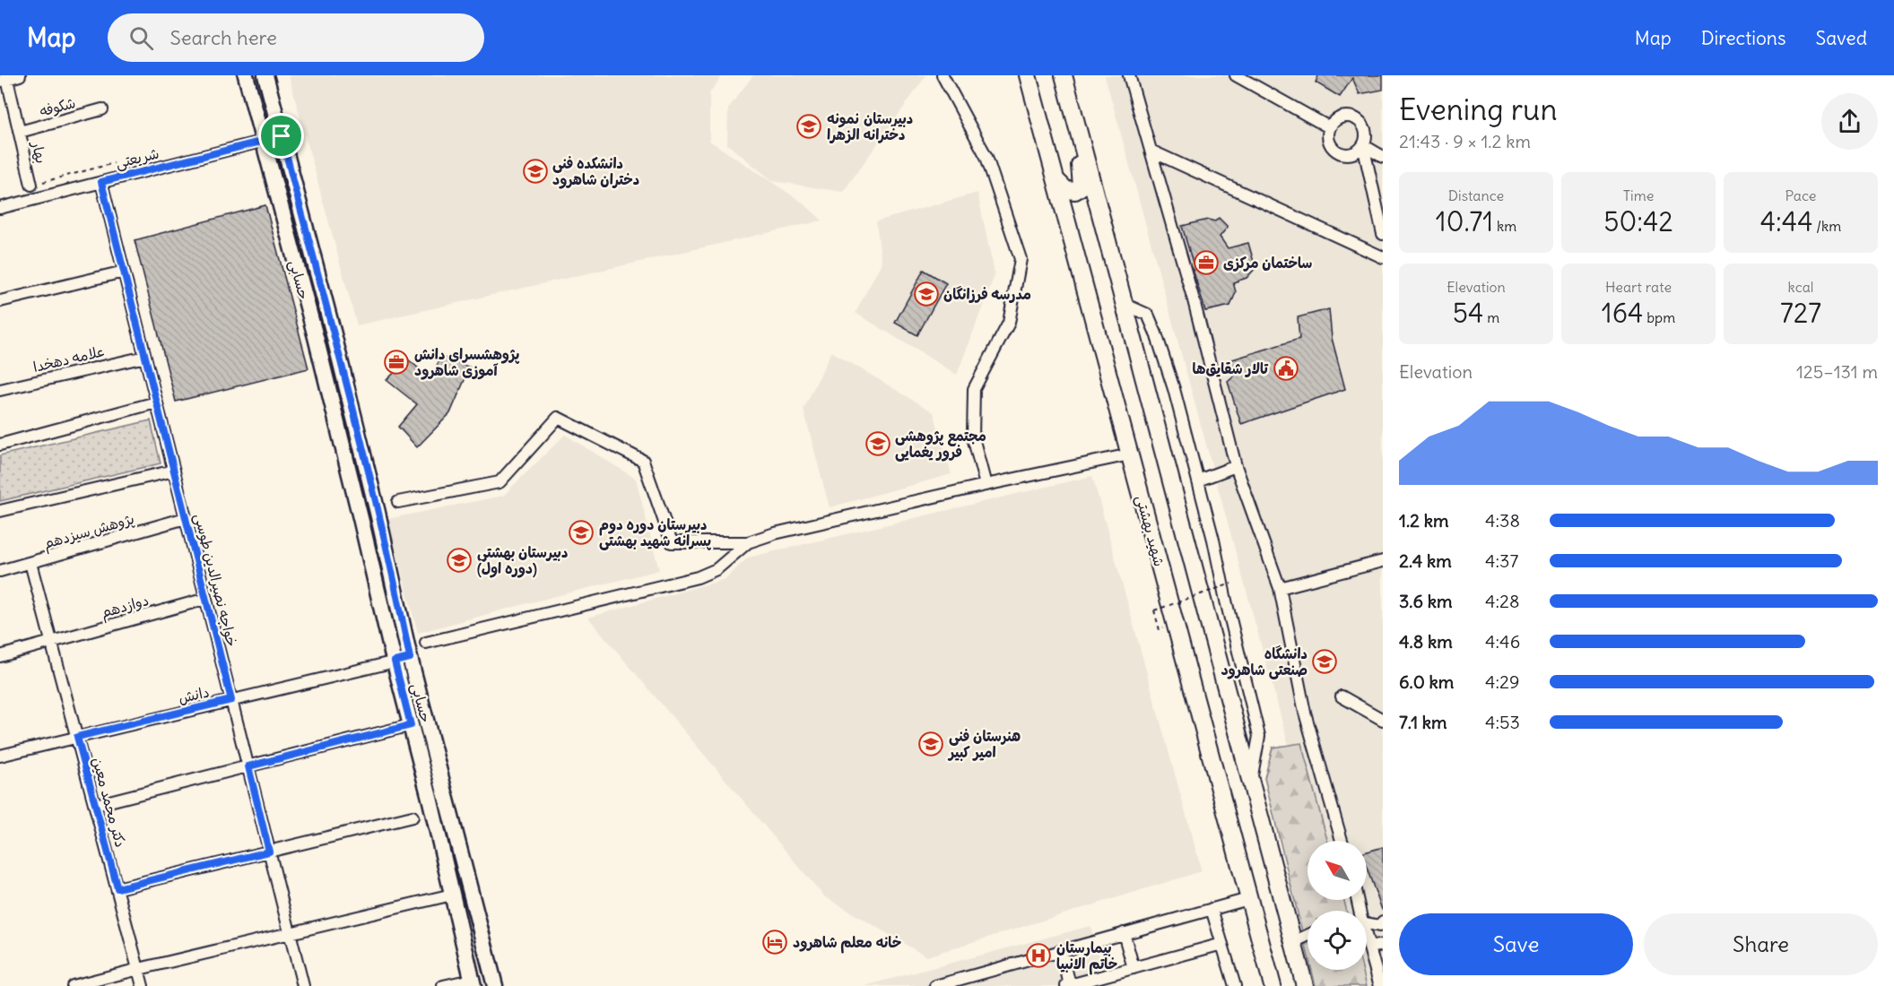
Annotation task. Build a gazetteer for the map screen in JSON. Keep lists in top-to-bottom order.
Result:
{
  "streets": {
    "highway": ["شهید بهشتی"],
    "main road": ["حسابی"],
    "street": [
      "شکوفه",
      "بهار",
      "شریعتی",
      "علامه دهخدا",
      "پژوهش سیزدهم",
      "خواجه نصیرالدین طوسی",
      "دوازدهم",
      "دانش",
      "دکتر محمد معین"
    ]
  },
  "crossings": [
    ["شکوفه", "بهار"],
    ["شریعتی", "حسابی"],
    ["شریعتی", "خواجه نصیرالدین طوسی"],
    ["حسابی", "دانش"],
    ["علامه دهخدا", "خواجه نصیرالدین طوسی"],
    ["پژوهش سیزدهم", "خواجه نصیرالدین طوسی"],
    ["پژوهش سیزدهم", "دکتر محمد معین"],
    ["خواجه نصیرالدین طوسی", "دوازدهم"],
    ["خواجه نصیرالدین طوسی", "دانش"],
    ["دوازدهم", "دکتر محمد معین"],
    ["دانش", "دکتر محمد معین"]
  ],
  "places": {
    "school or university": [
      "دبیرستان نمونه دخترانه الزهرا",
      "دانشکده فنی دختران شاهرود",
      "مدرسه فرزانگان",
      "مجتمع پژوهشی فرور یغمایی",
      "دبیرستان دوره دوم پسرانه شهید بهشتی",
      "دبیرستان بهشتی (دوره اول)",
      "دانشگاه صنعتی شاهرود",
      "هنرستان فنی امیر کبیر"
    ],
    "office": ["ساختمان مرکزی", "پژوهشسرای دانش آموزی شاهرود"],
    "public building": ["تالار شقایق‌‌ها"],
    "hotel": ["خانه معلم شاهرود"],
    "hospital": ["بیمارستان خاتم الانبیا"]
  },
  "north": "top left",
  "page": {
    "header": "Map",
    "search": "Search here",
    "nav": ["Map", "Directions", "Saved"],
    "heading": ["Evening run", "21:43 · 9 × 1.2 km"],
    "stats": [
      ["Distance", "10.71 km"],
      ["Time", "50:42"],
      ["Pace", "4:44 /km"],
      ["Elevation", "54 m"],
      ["Heart rate", "164 bpm"],
      ["kcal", "727"]
    ],
    "chart": ["Elevation", "125–131 m"],
    "list": [
      {
        "name": "1.2 km",
        "note": "4:38"
      },
      {
        "name": "2.4 km",
        "note": "4:37"
      },
      {
        "name": "3.6 km",
        "note": "4:28"
      },
      {
        "name": "4.8 km",
        "note": "4:46"
      },
      {
        "name": "6.0 km",
        "note": "4:29"
      },
      {
        "name": "7.1 km",
        "note": "4:53"
      }
    ],
    "buttons": ["Save", "Share"]
  }
}
